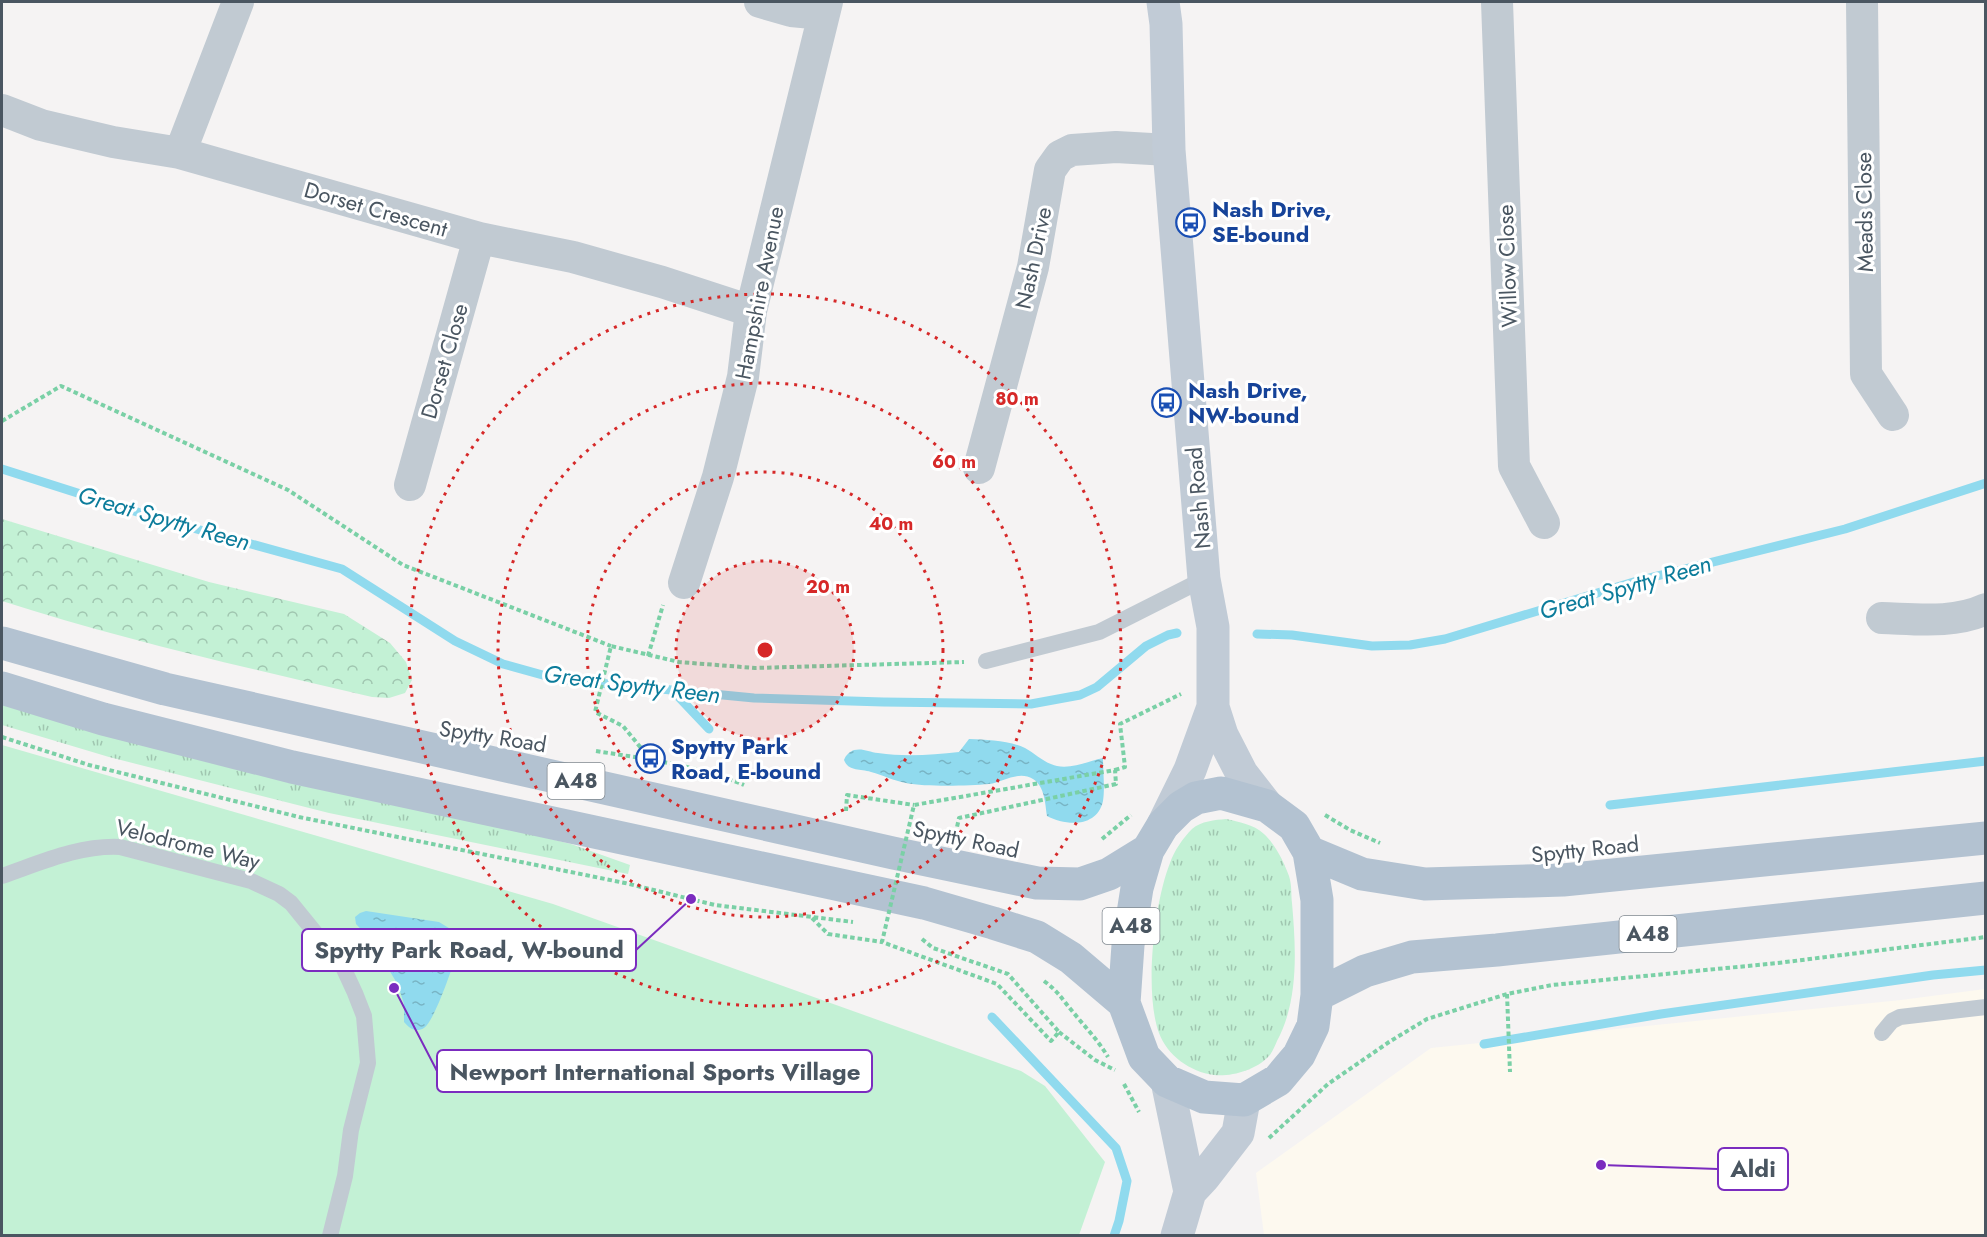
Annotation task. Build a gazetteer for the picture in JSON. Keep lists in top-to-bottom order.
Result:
{
  "streets": {
    "main road": ["Spytty Road", "A48"],
    "street": [
      "Dorset Crescent",
      "Meads Close",
      "Nash Drive",
      "Willow Close",
      "Hampshire Avenue",
      "Dorset Close",
      "Nash Road"
    ],
    "lane": ["Velodrome Way"]
  },
  "crossings": [
    ["Dorset Crescent", "Hampshire Avenue"],
    ["Dorset Crescent", "Dorset Close"],
    ["Nash Drive", "Nash Road"],
    ["Nash Road", "Spytty Road"],
    ["Nash Road", "A48"],
    ["Spytty Road", "A48"]
  ],
  "water": ["Great Spytty Reen"],
  "places": {
    "bus stop": ["Nash Drive, SE-bound", "Nash Drive, NW-bound", "Spytty Park Road, E-bound"],
    "other": ["Spytty Park Road, W-bound", "Newport International Sports Village", "Aldi"]
  },
  "rings": [
    "80 m",
    "60 m",
    "40 m",
    "20 m"
  ]
}
